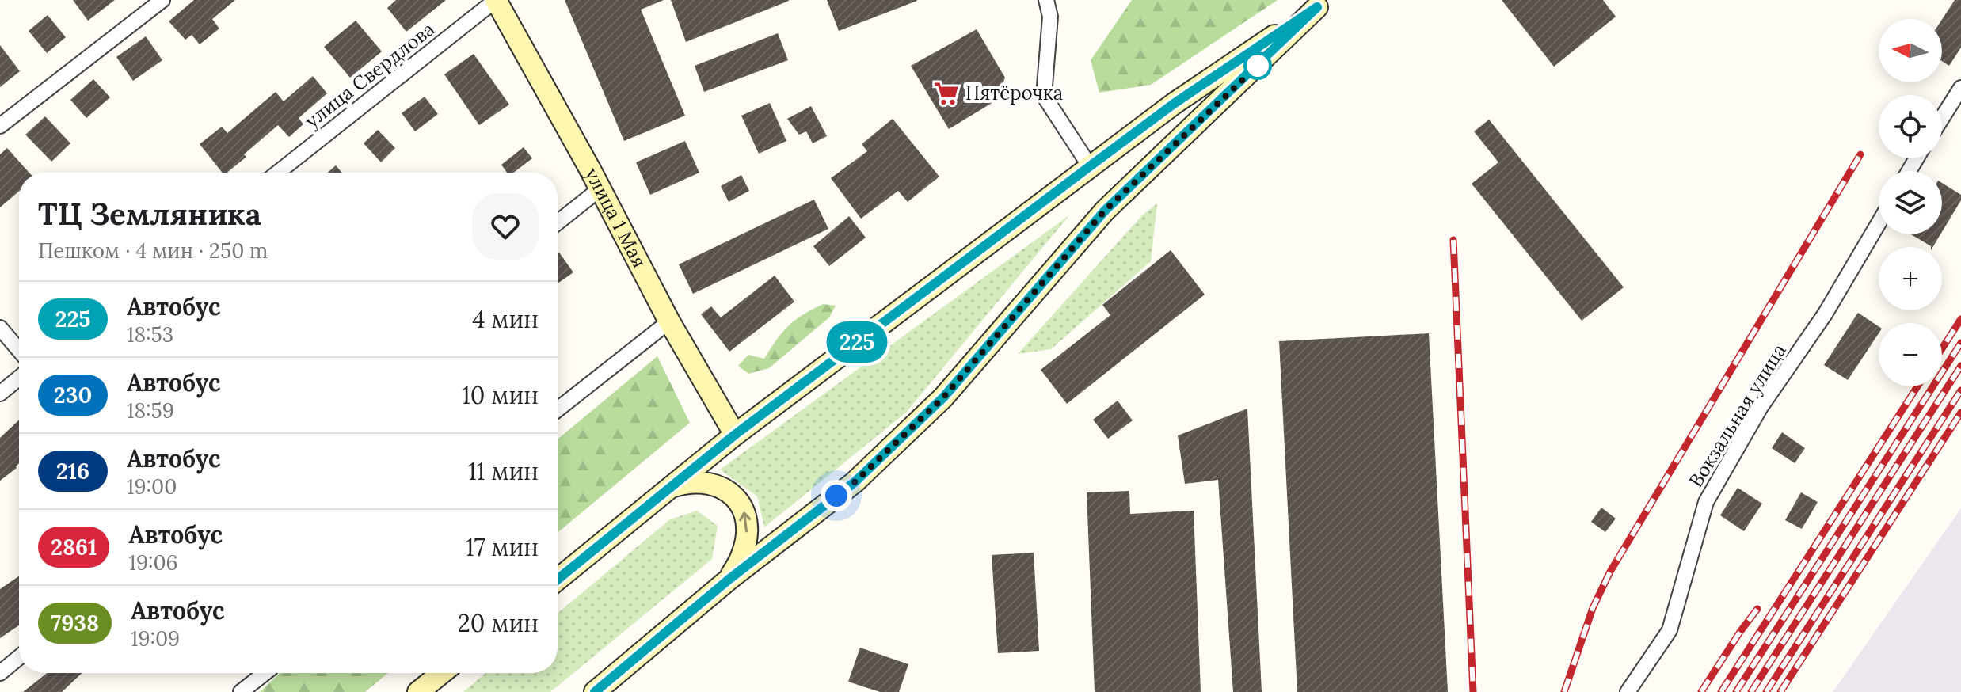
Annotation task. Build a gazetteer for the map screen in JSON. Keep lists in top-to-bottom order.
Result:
{
  "streets": {
    "main road": ["улица 1 Мая"],
    "street": ["улица Свердлова", "Вокзальная улица"]
  },
  "crossings": [
    ["улица Свердлова", "улица 1 Мая"]
  ],
  "places": {
    "supermarket": ["Пятёрочка"]
  },
  "lines": ["bus line 225"],
  "north": "left",
  "page": {
    "on_map": "225",
    "map_buttons": ["+", "−"],
    "heading": ["ТЦ Земляника", "Пешком · 4 мин · 250 m"],
    "list": [
      {
        "mark": "225",
        "name": "Автобус",
        "note": "18:53",
        "value": "4 мин"
      },
      {
        "mark": "230",
        "name": "Автобус",
        "note": "18:59",
        "value": "10 мин"
      },
      {
        "mark": "216",
        "name": "Автобус",
        "note": "19:00",
        "value": "11 мин"
      },
      {
        "mark": "2861",
        "name": "Автобус",
        "note": "19:06",
        "value": "17 мин"
      },
      {
        "mark": "7938",
        "name": "Автобус",
        "note": "19:09",
        "value": "20 мин"
      }
    ]
  }
}
